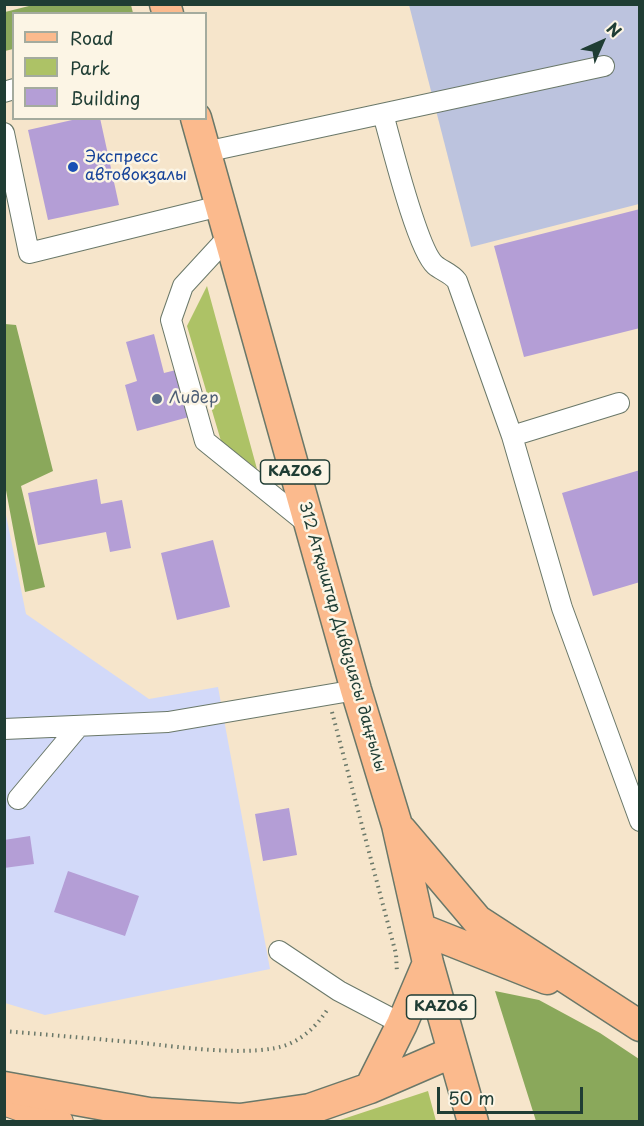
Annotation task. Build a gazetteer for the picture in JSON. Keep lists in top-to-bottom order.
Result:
{
  "streets": {
    "highway": ["KАZ06", "312 Атқыштар Дивизиясы даңғылы"]
  },
  "places": ["Экспресс автовокзалы", "Лидер"],
  "legend": ["Road", "Park", "Building"],
  "scale_bar": "50 m",
  "north": "top right"
}
